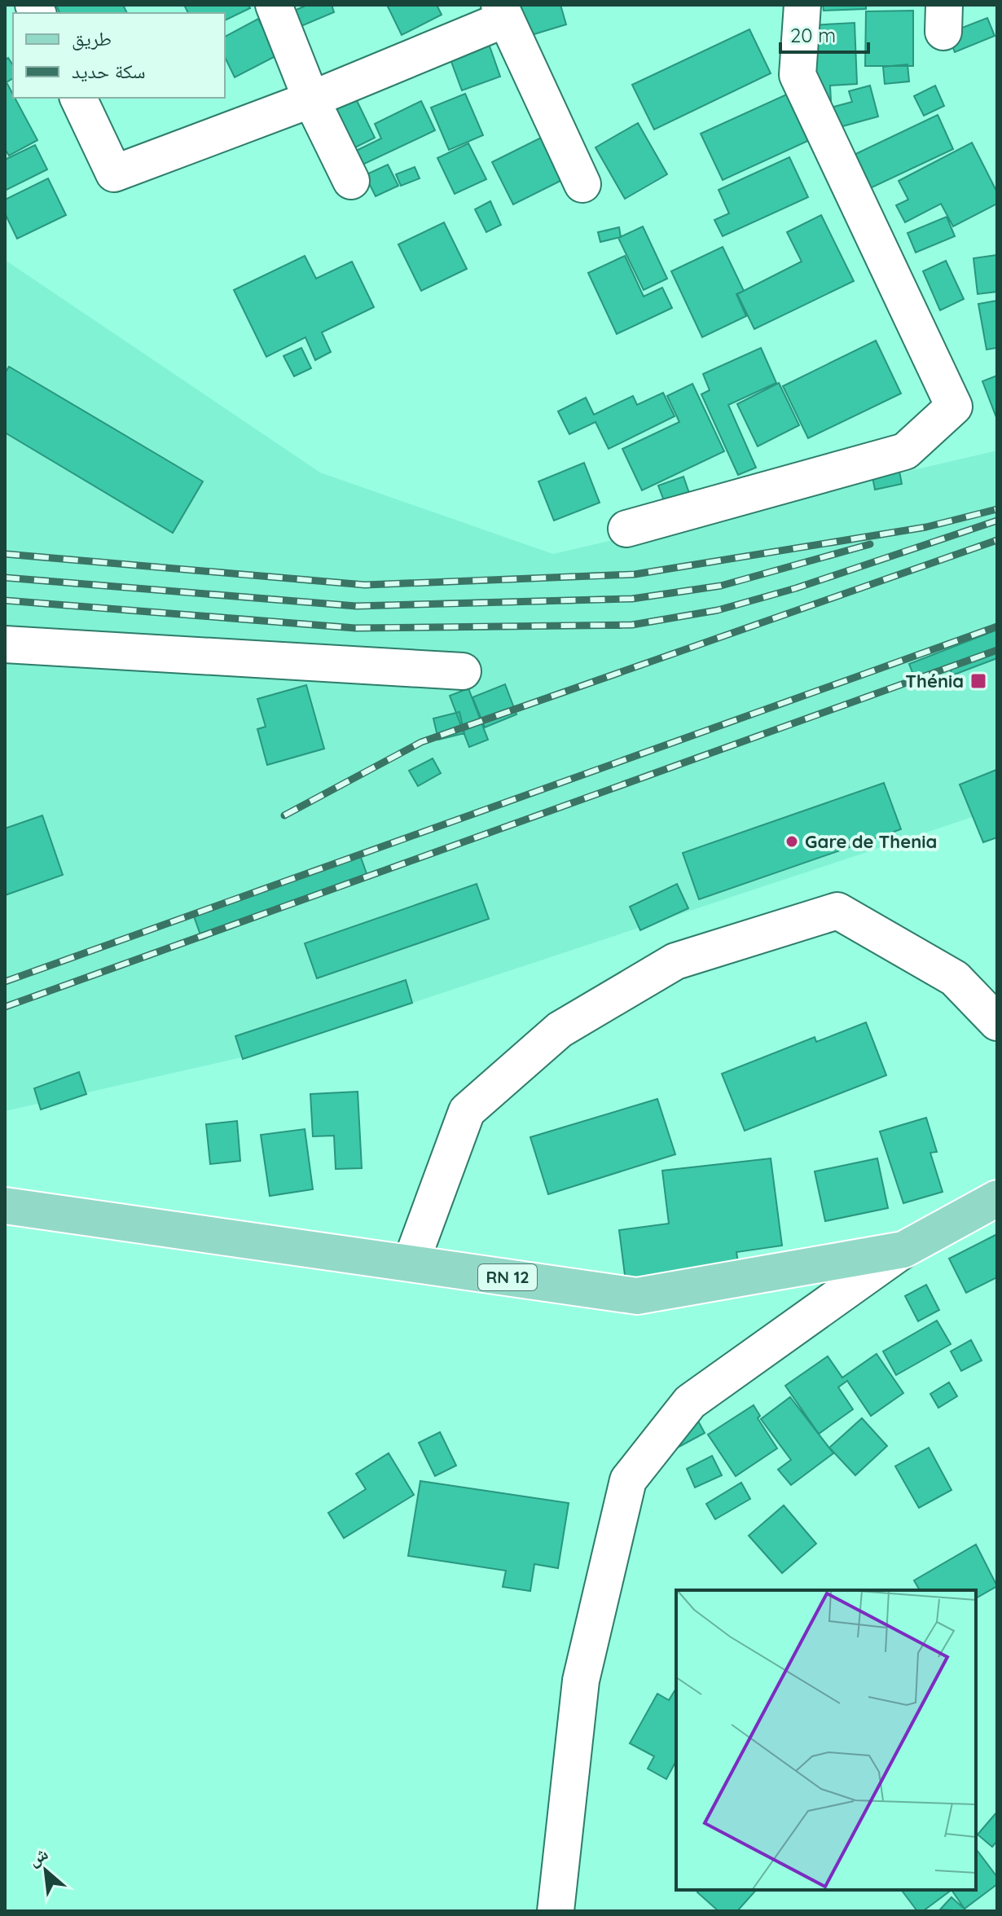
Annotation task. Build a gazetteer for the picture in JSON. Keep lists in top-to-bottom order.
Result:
{
  "streets": {
    "main road": ["RN 12"]
  },
  "places": {
    "transit": ["Thénia"],
    "other": ["Gare de Thenia"]
  },
  "legend": ["طريق", "سكة حديد"],
  "scale_bar": "20 m",
  "north": "top left"
}
